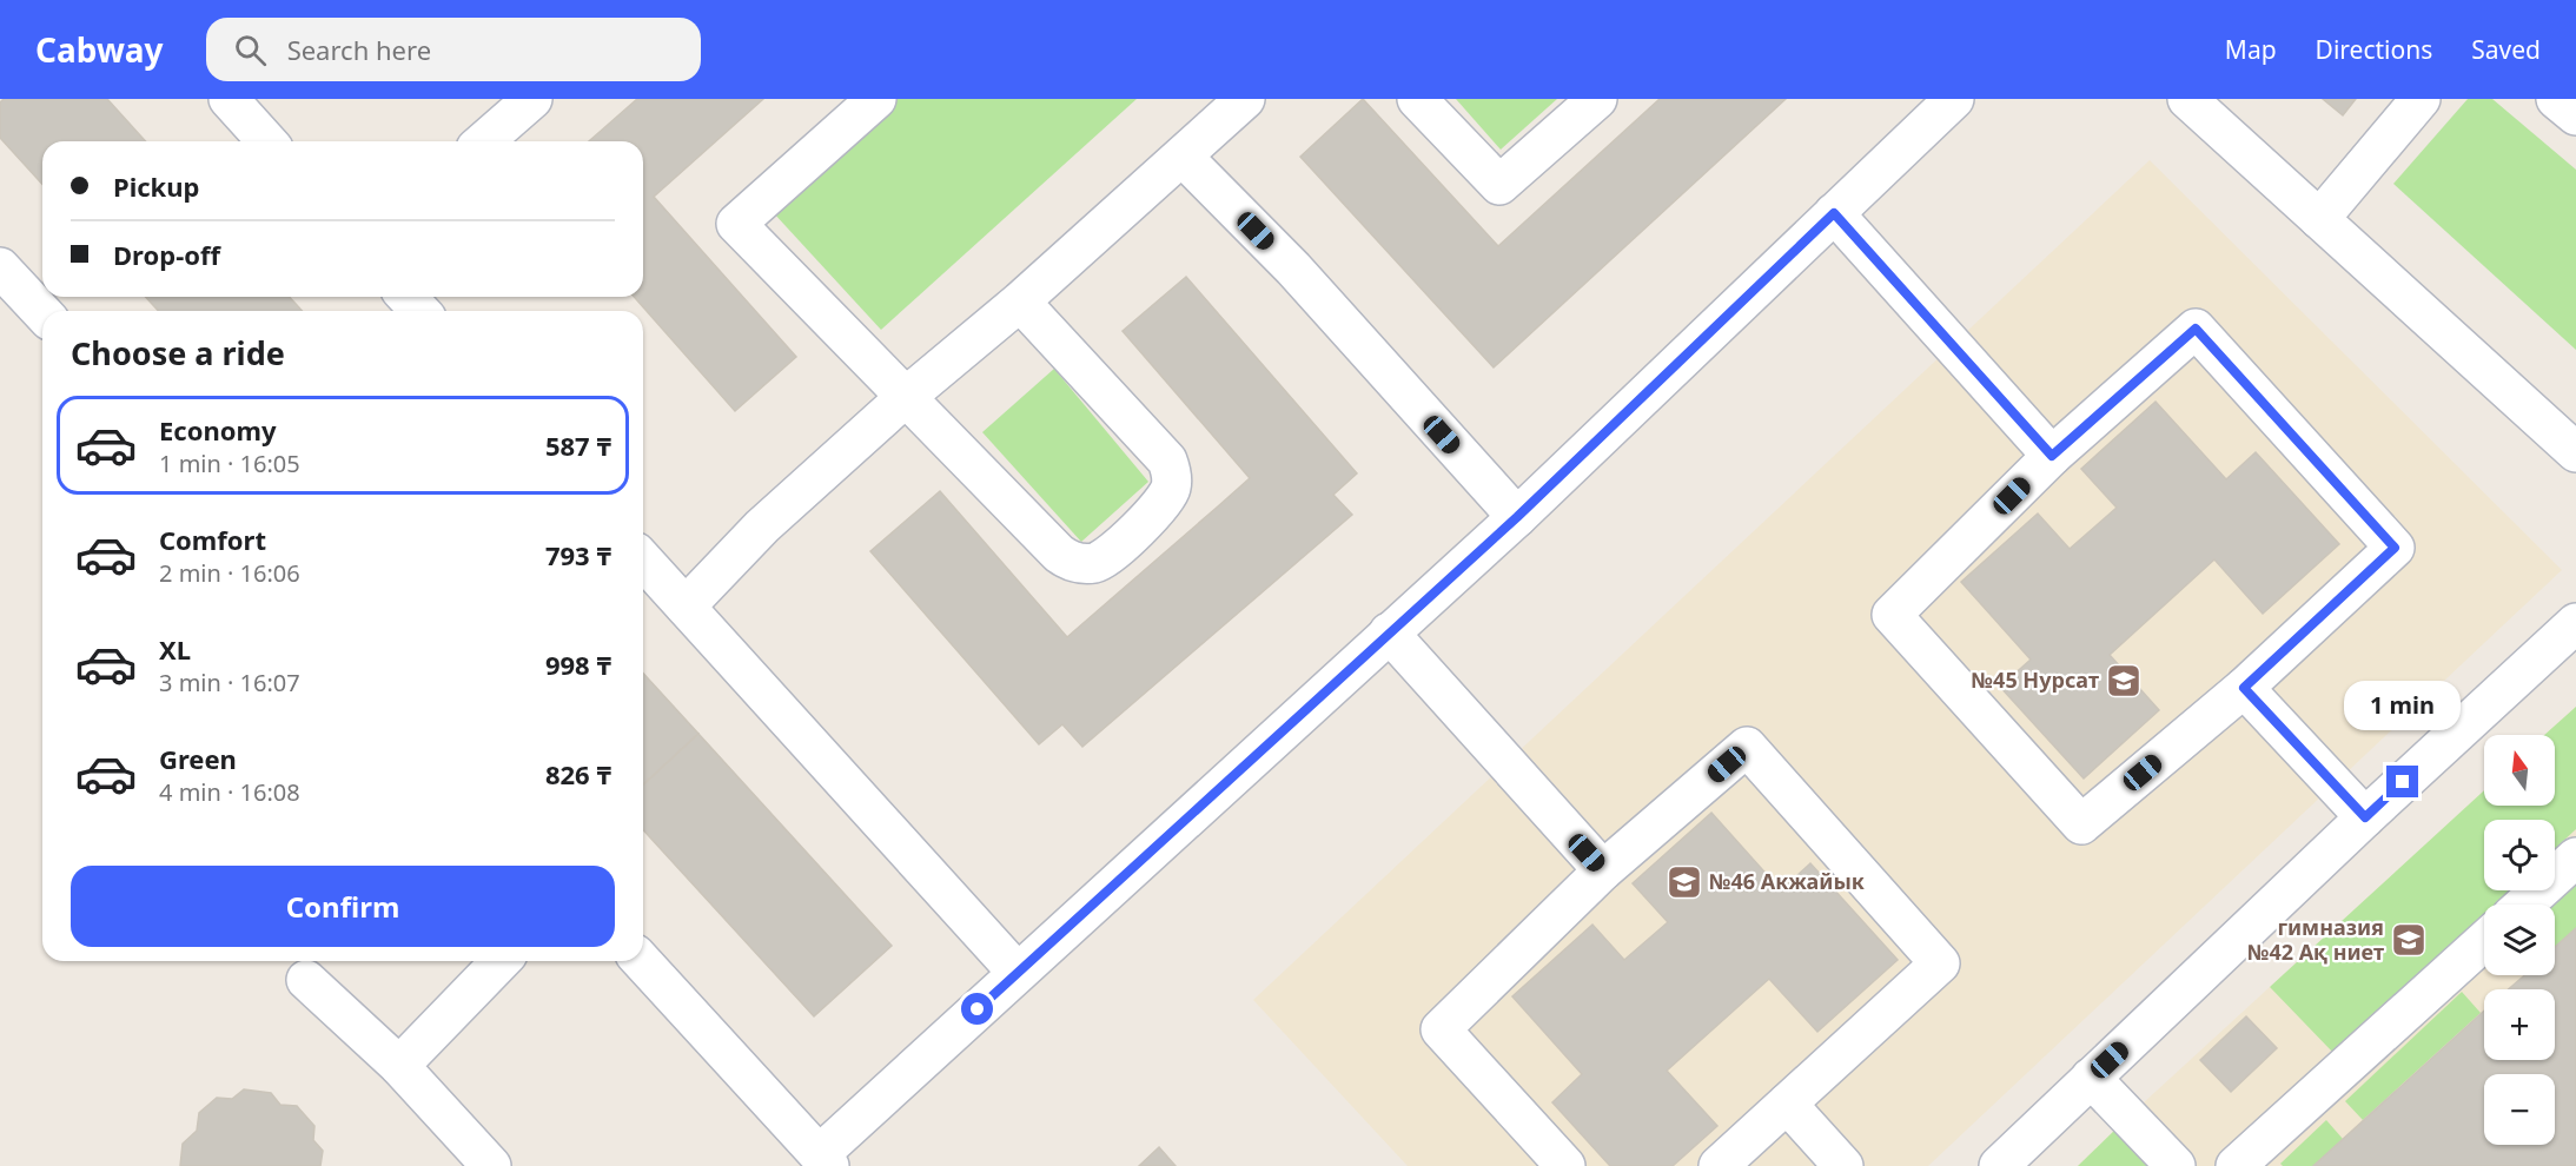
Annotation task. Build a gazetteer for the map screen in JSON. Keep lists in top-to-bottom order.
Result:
{
  "places": {
    "school or university": ["№45 Нурсат", "№46 Акжайык", "гимназия №42 Ақ ниет"]
  },
  "north": "top",
  "page": {
    "header": "Cabway",
    "search": "Search here",
    "nav": ["Map", "Directions", "Saved"],
    "banner": ["Pickup", "Drop-off"],
    "heading": "Choose a ride",
    "list": [
      {
        "name": "Economy",
        "note": "1 min · 16:05",
        "value": "587 ₸"
      },
      {
        "name": "Comfort",
        "note": "2 min · 16:06",
        "value": "793 ₸"
      },
      {
        "name": "XL",
        "note": "3 min · 16:07",
        "value": "998 ₸"
      },
      {
        "name": "Green",
        "note": "4 min · 16:08",
        "value": "826 ₸"
      }
    ],
    "bubble": "1 min",
    "map_buttons": ["+", "−"],
    "buttons": "Confirm"
  }
}
